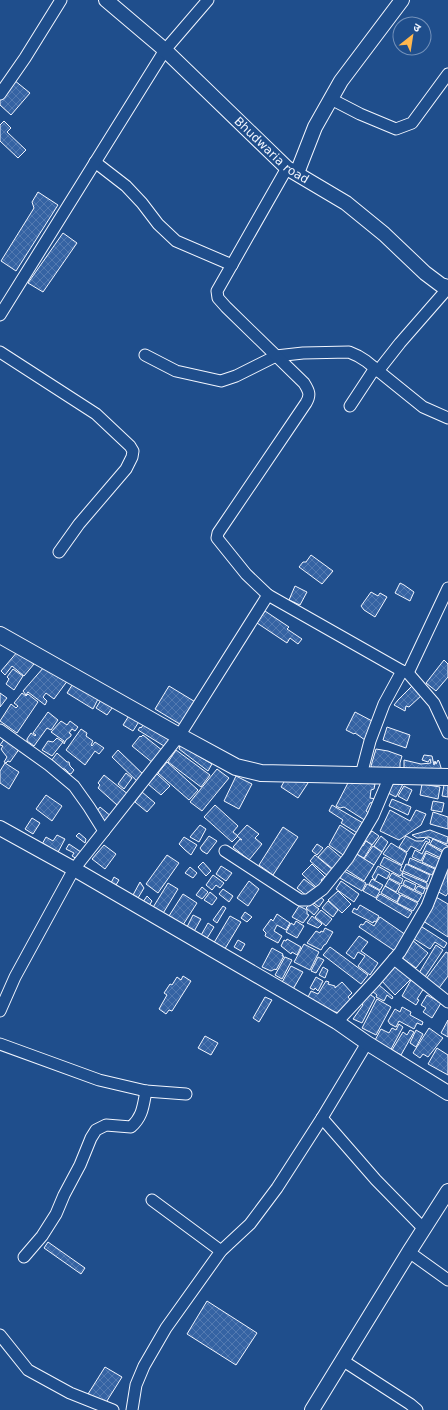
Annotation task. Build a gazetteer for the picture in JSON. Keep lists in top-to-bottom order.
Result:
{
  "streets": {
    "street": ["Bhudwaria road"]
  },
  "north": "top right"
}
